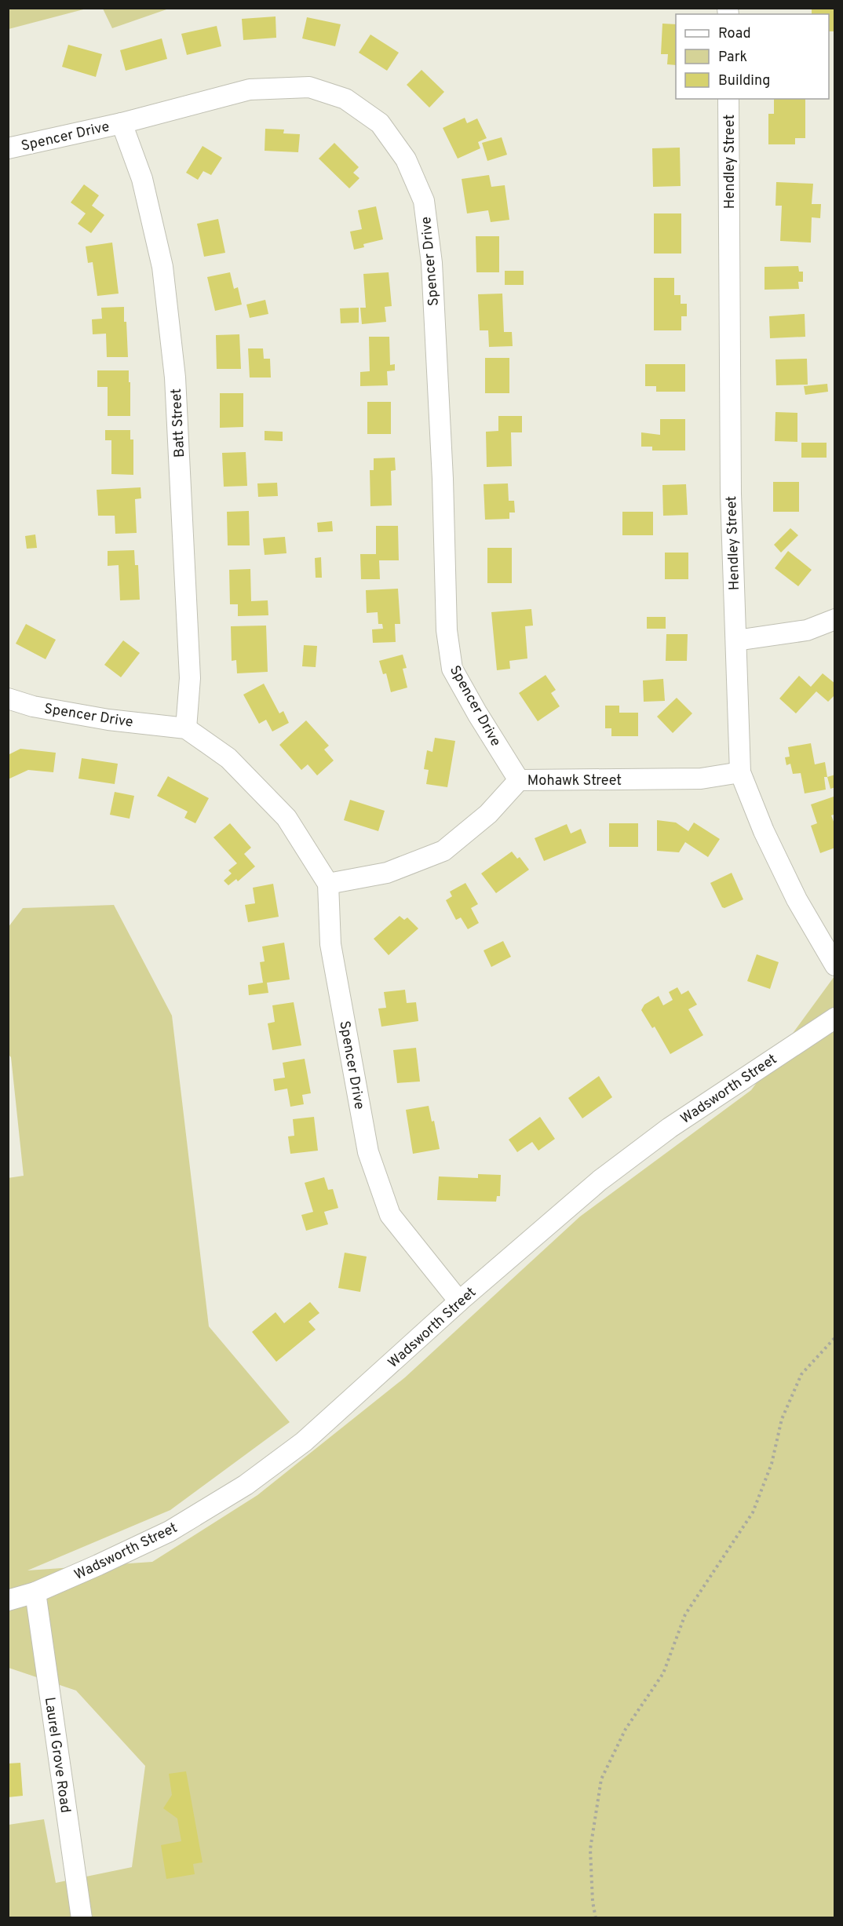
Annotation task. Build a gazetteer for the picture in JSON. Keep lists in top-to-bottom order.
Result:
{
  "streets": {
    "street": [
      "Spencer Drive",
      "Hendley Street",
      "Batt Street",
      "Mohawk Street",
      "Wadsworth Street",
      "Laurel Grove Road"
    ]
  },
  "crossings": [
    ["Spencer Drive", "Batt Street"],
    ["Spencer Drive", "Mohawk Street"],
    ["Spencer Drive", "Wadsworth Street"],
    ["Hendley Street", "Mohawk Street"],
    ["Wadsworth Street", "Laurel Grove Road"]
  ],
  "legend": ["Road", "Park", "Building"]
}
